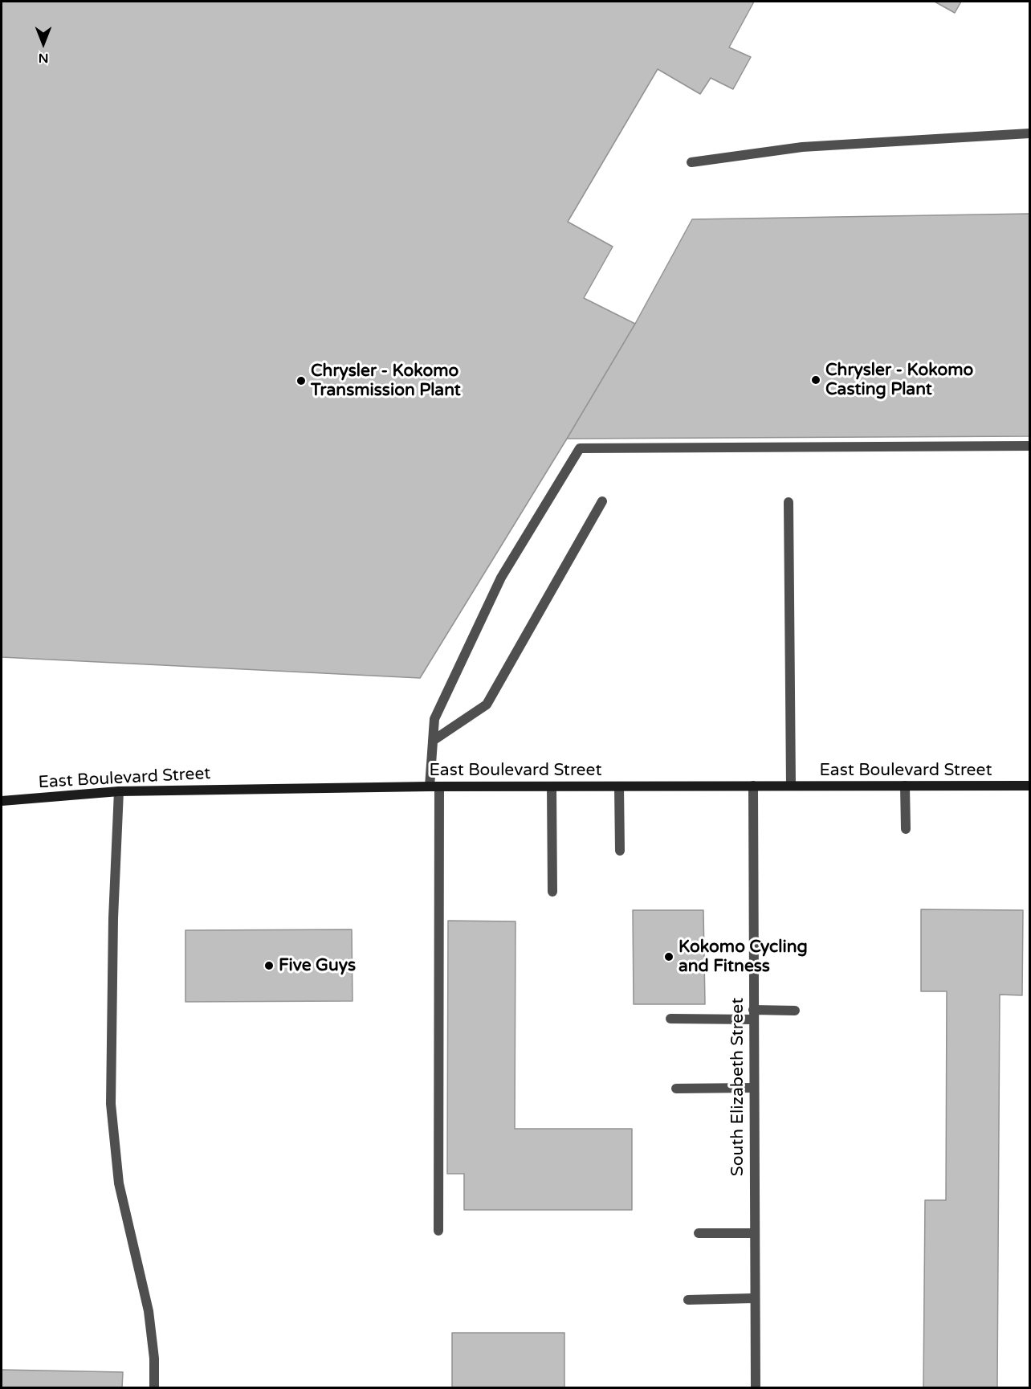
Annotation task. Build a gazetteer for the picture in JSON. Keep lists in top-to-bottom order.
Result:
{
  "streets": {
    "main road": ["East Boulevard Street"],
    "street": ["South Elizabeth Street"]
  },
  "crossings": [
    ["East Boulevard Street", "South Elizabeth Street"]
  ],
  "places": [
    "Chrysler - Kokomo Casting Plant",
    "Chrysler - Kokomo Transmission Plant",
    "Kokomo Cycling and Fitness",
    "Five Guys"
  ],
  "north": "bottom"
}
